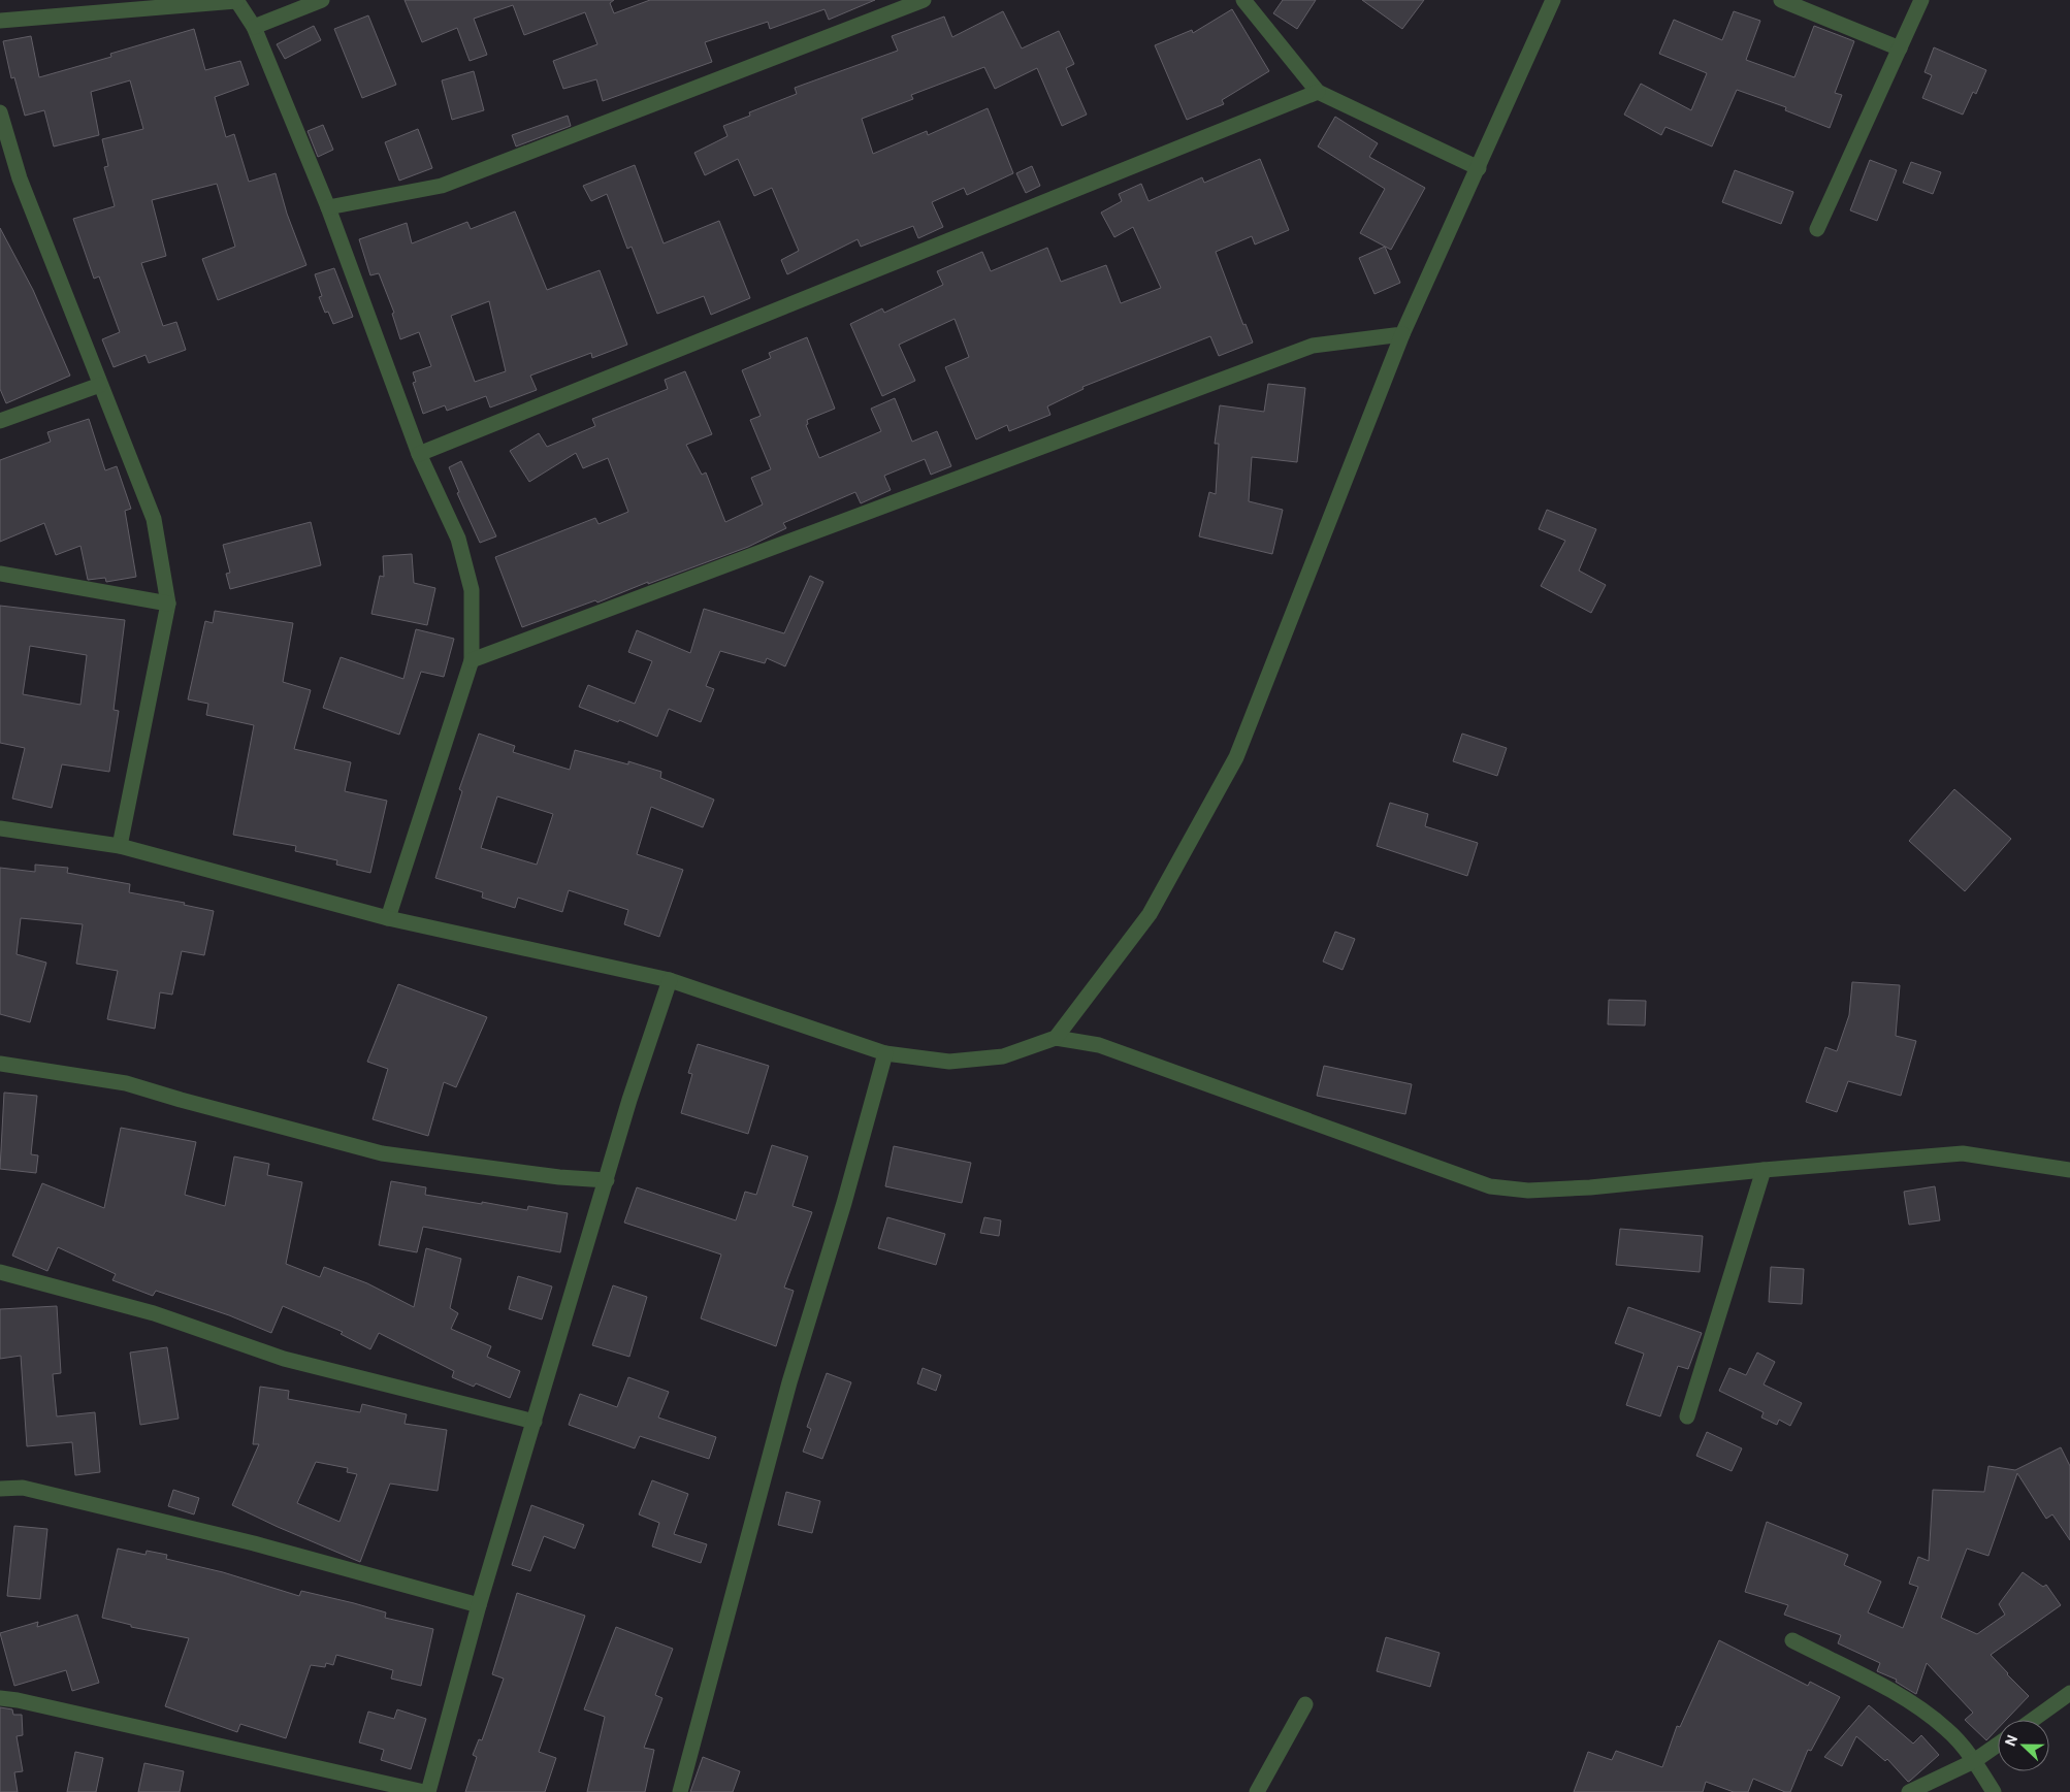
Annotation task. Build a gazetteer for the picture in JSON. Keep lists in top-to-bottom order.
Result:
{
  "north": "left"
}
